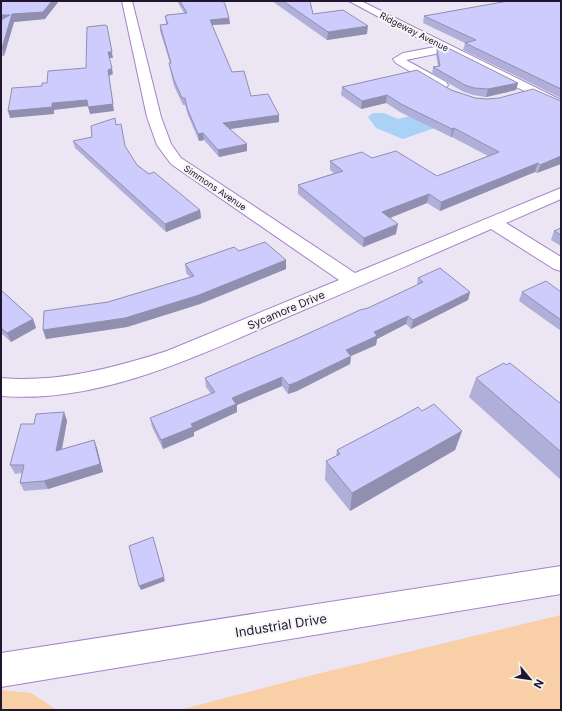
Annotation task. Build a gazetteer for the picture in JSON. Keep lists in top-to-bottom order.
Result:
{
  "streets": {
    "street": [
      "Ridgeway Avenue",
      "Simmons Avenue",
      "Sycamore Drive",
      "Industrial Drive"
    ]
  },
  "crossings": [
    ["Simmons Avenue", "Sycamore Drive"]
  ],
  "north": "bottom right"
}
